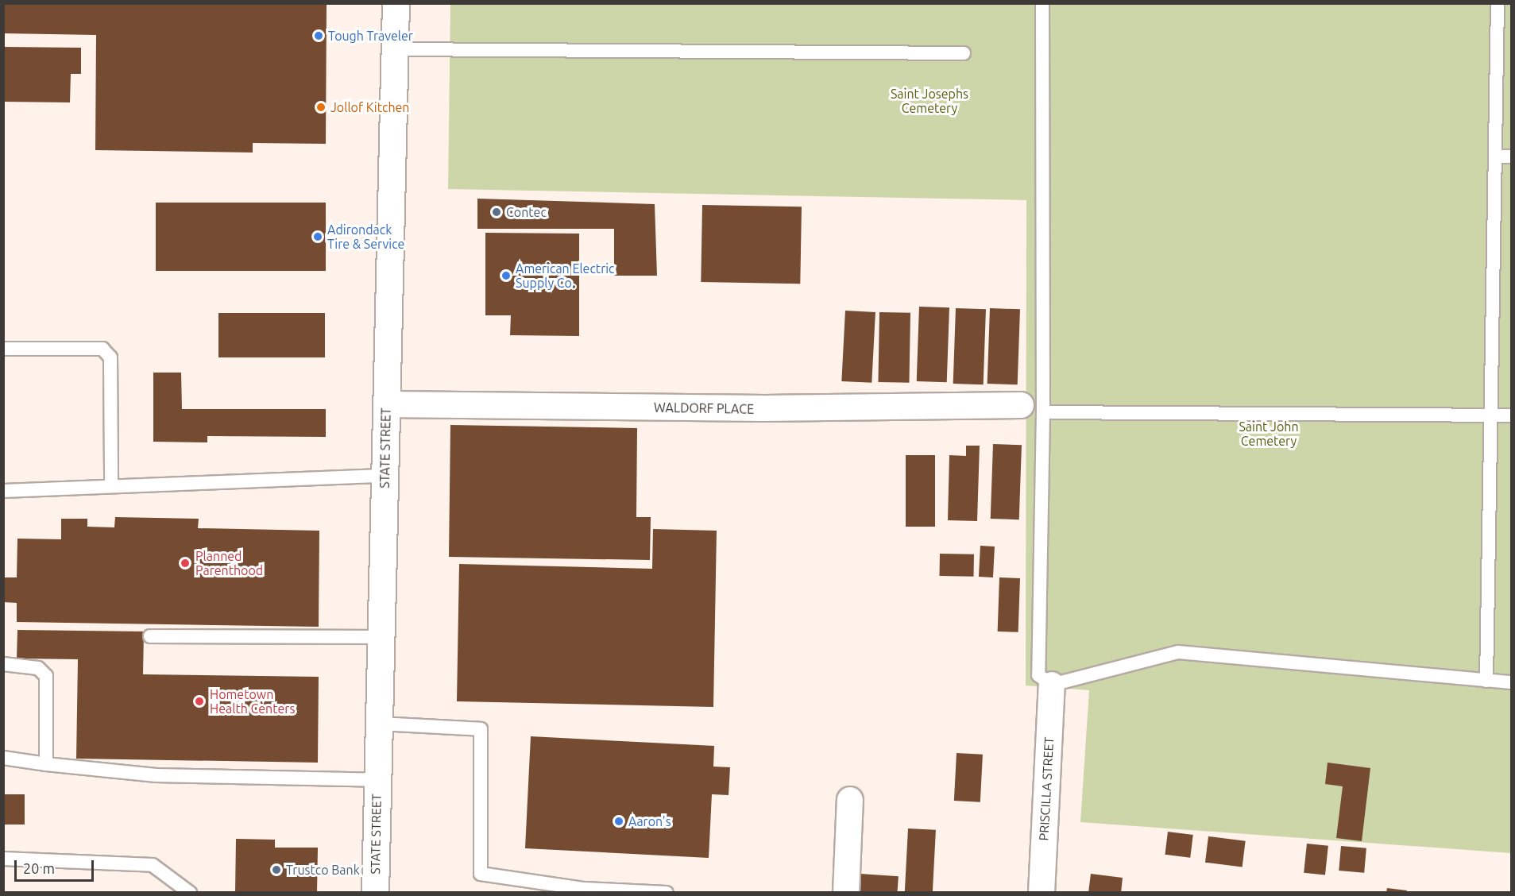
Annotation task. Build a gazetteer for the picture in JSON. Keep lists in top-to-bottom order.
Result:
{
  "streets": {
    "main road": ["STATE STREET"],
    "street": ["WALDORF PLACE", "PRISCILLA STREET"]
  },
  "crossings": [
    ["WALDORF PLACE", "STATE STREET"]
  ],
  "parks": ["Saint Josephs Cemetery", "Saint John Cemetery"],
  "places": [
    "Tough Traveler",
    "Jollof Kitchen",
    "Contec",
    "Adirondack Tire & Service",
    "American Electric Supply Co.",
    "Planned Parenthood",
    "Hometown Health Centers",
    "Aaron's",
    "Trustco Bank"
  ],
  "scale_bar": "20 m"
}
